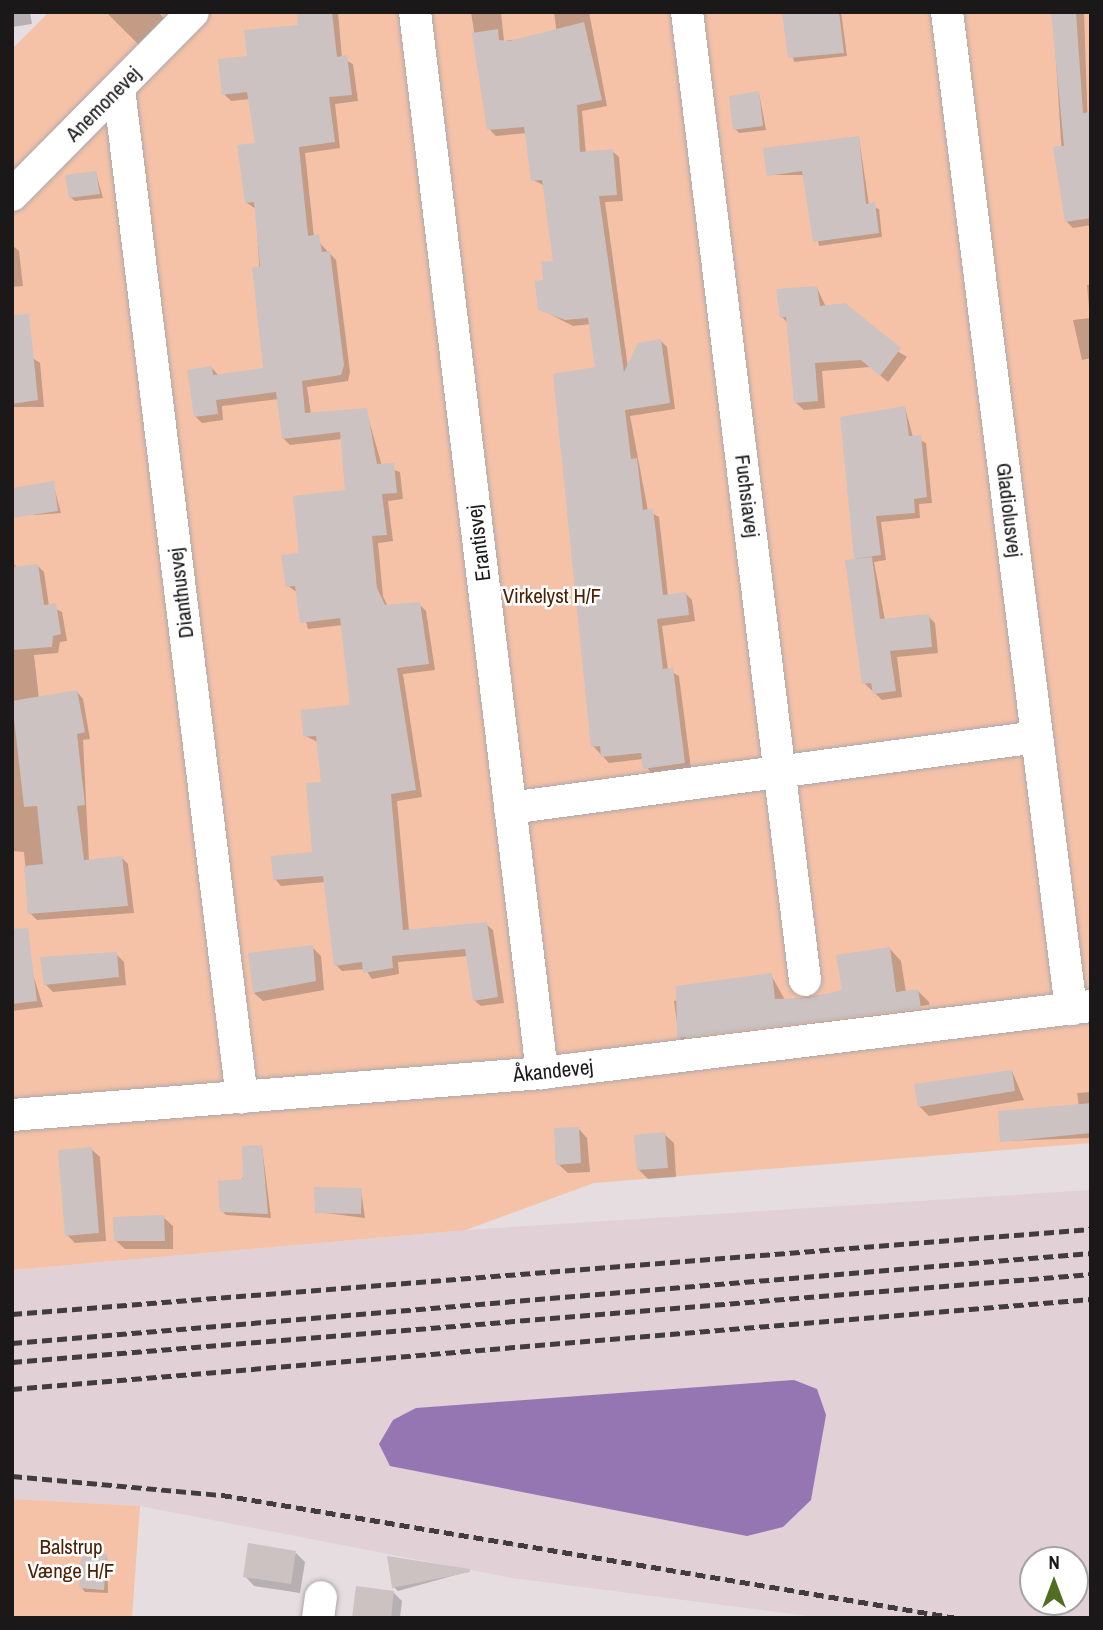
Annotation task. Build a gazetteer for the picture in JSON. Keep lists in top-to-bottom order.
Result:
{
  "streets": {
    "lane": [
      "Anemonevej",
      "Fuchsiavej",
      "Gladiolusvej",
      "Erantisvej",
      "Dianthusvej",
      "Åkandevej"
    ]
  },
  "crossings": [
    ["Anemonevej", "Dianthusvej"],
    ["Gladiolusvej", "Åkandevej"],
    ["Erantisvej", "Åkandevej"],
    ["Dianthusvej", "Åkandevej"]
  ],
  "parks": ["Virkelyst H/F", "Balstrup Vænge H/F"],
  "north": "top"
}
